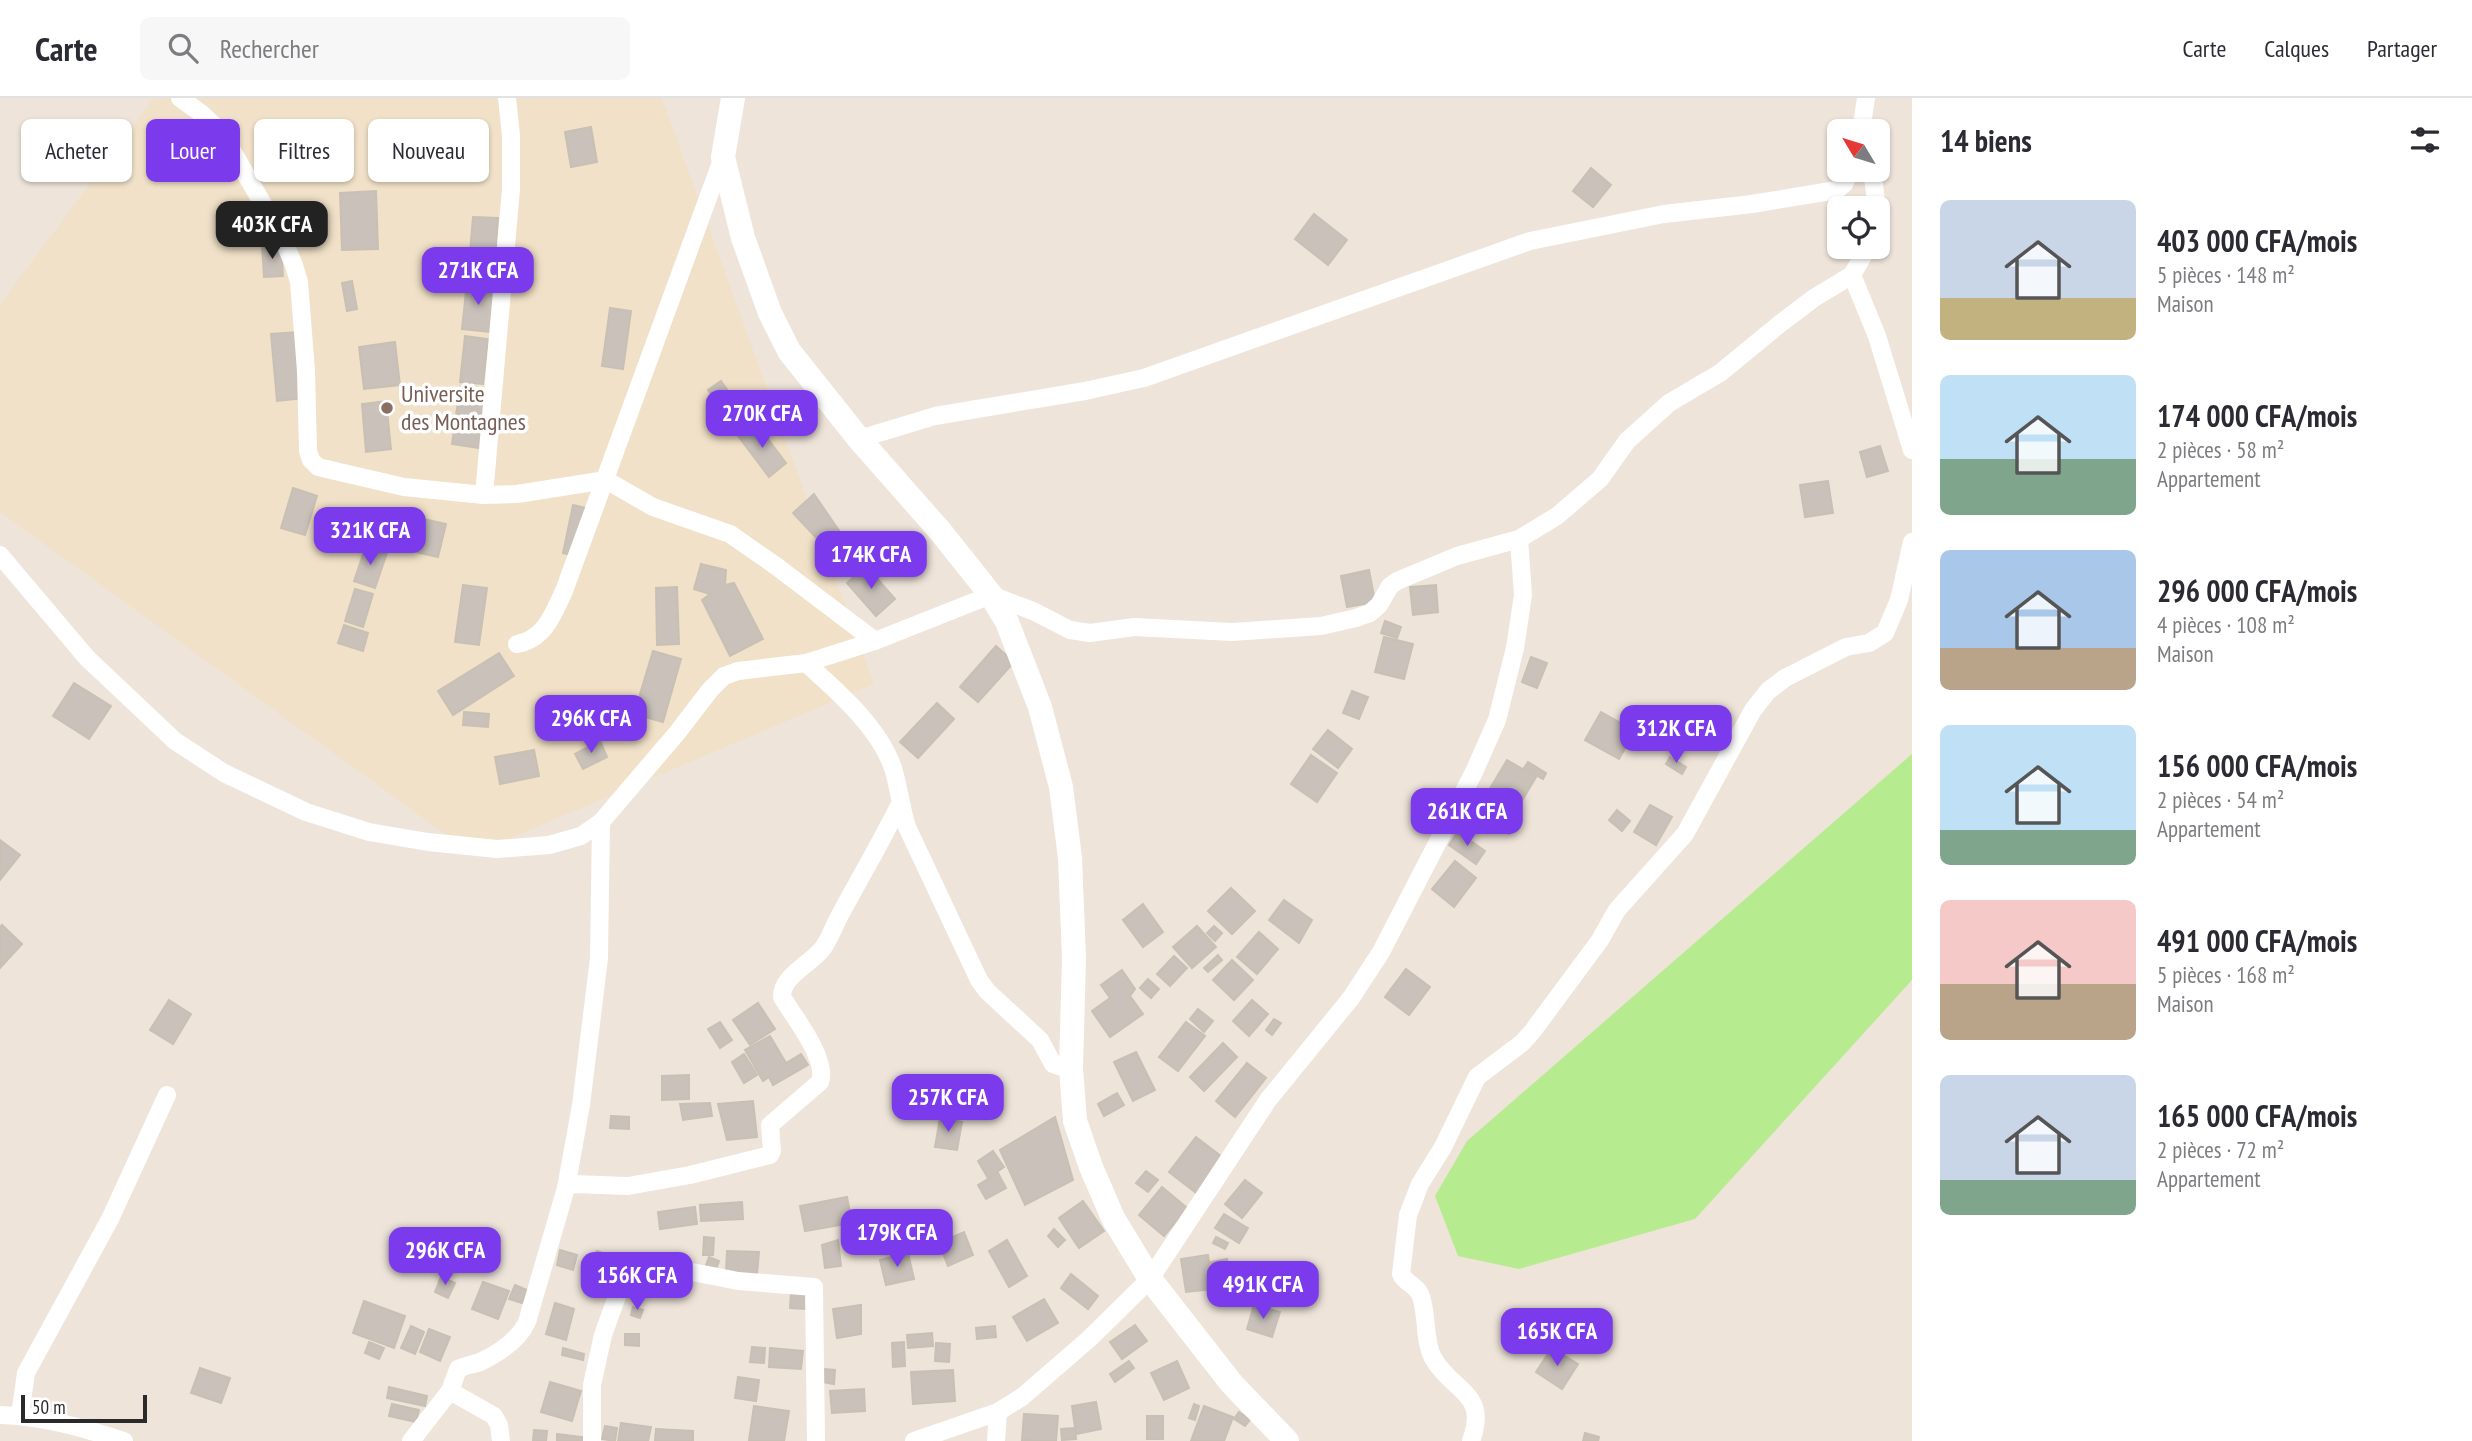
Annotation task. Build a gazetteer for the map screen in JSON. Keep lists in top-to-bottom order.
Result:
{
  "places": ["Universite des Montagnes"],
  "scale_bar": "50 m",
  "north": "top left",
  "page": {
    "header": "Carte",
    "search": "Rechercher",
    "nav": ["Carte", "Calques", "Partager"],
    "heading": "14 biens",
    "chip": [
      "Acheter",
      "Louer",
      "Filtres",
      "Nouveau"
    ],
    "list": [
      {
        "name": "403 000 CFA/mois",
        "note": "5 pièces · 148 m² · Maison"
      },
      {
        "name": "174 000 CFA/mois",
        "note": "2 pièces · 58 m² · Appartement"
      },
      {
        "name": "296 000 CFA/mois",
        "note": "4 pièces · 108 m² · Maison"
      },
      {
        "name": "156 000 CFA/mois",
        "note": "2 pièces · 54 m² · Appartement"
      },
      {
        "name": "491 000 CFA/mois",
        "note": "5 pièces · 168 m² · Maison"
      },
      {
        "name": "165 000 CFA/mois",
        "note": "2 pièces · 72 m² · Appartement"
      }
    ],
    "price": [
      "403K CFA",
      "271K CFA",
      "270K CFA",
      "321K CFA",
      "174K CFA",
      "296K CFA",
      "312K CFA",
      "261K CFA",
      "257K CFA",
      "179K CFA",
      "296K CFA",
      "156K CFA",
      "491K CFA",
      "165K CFA"
    ],
    "scale": "50 m"
  }
}
